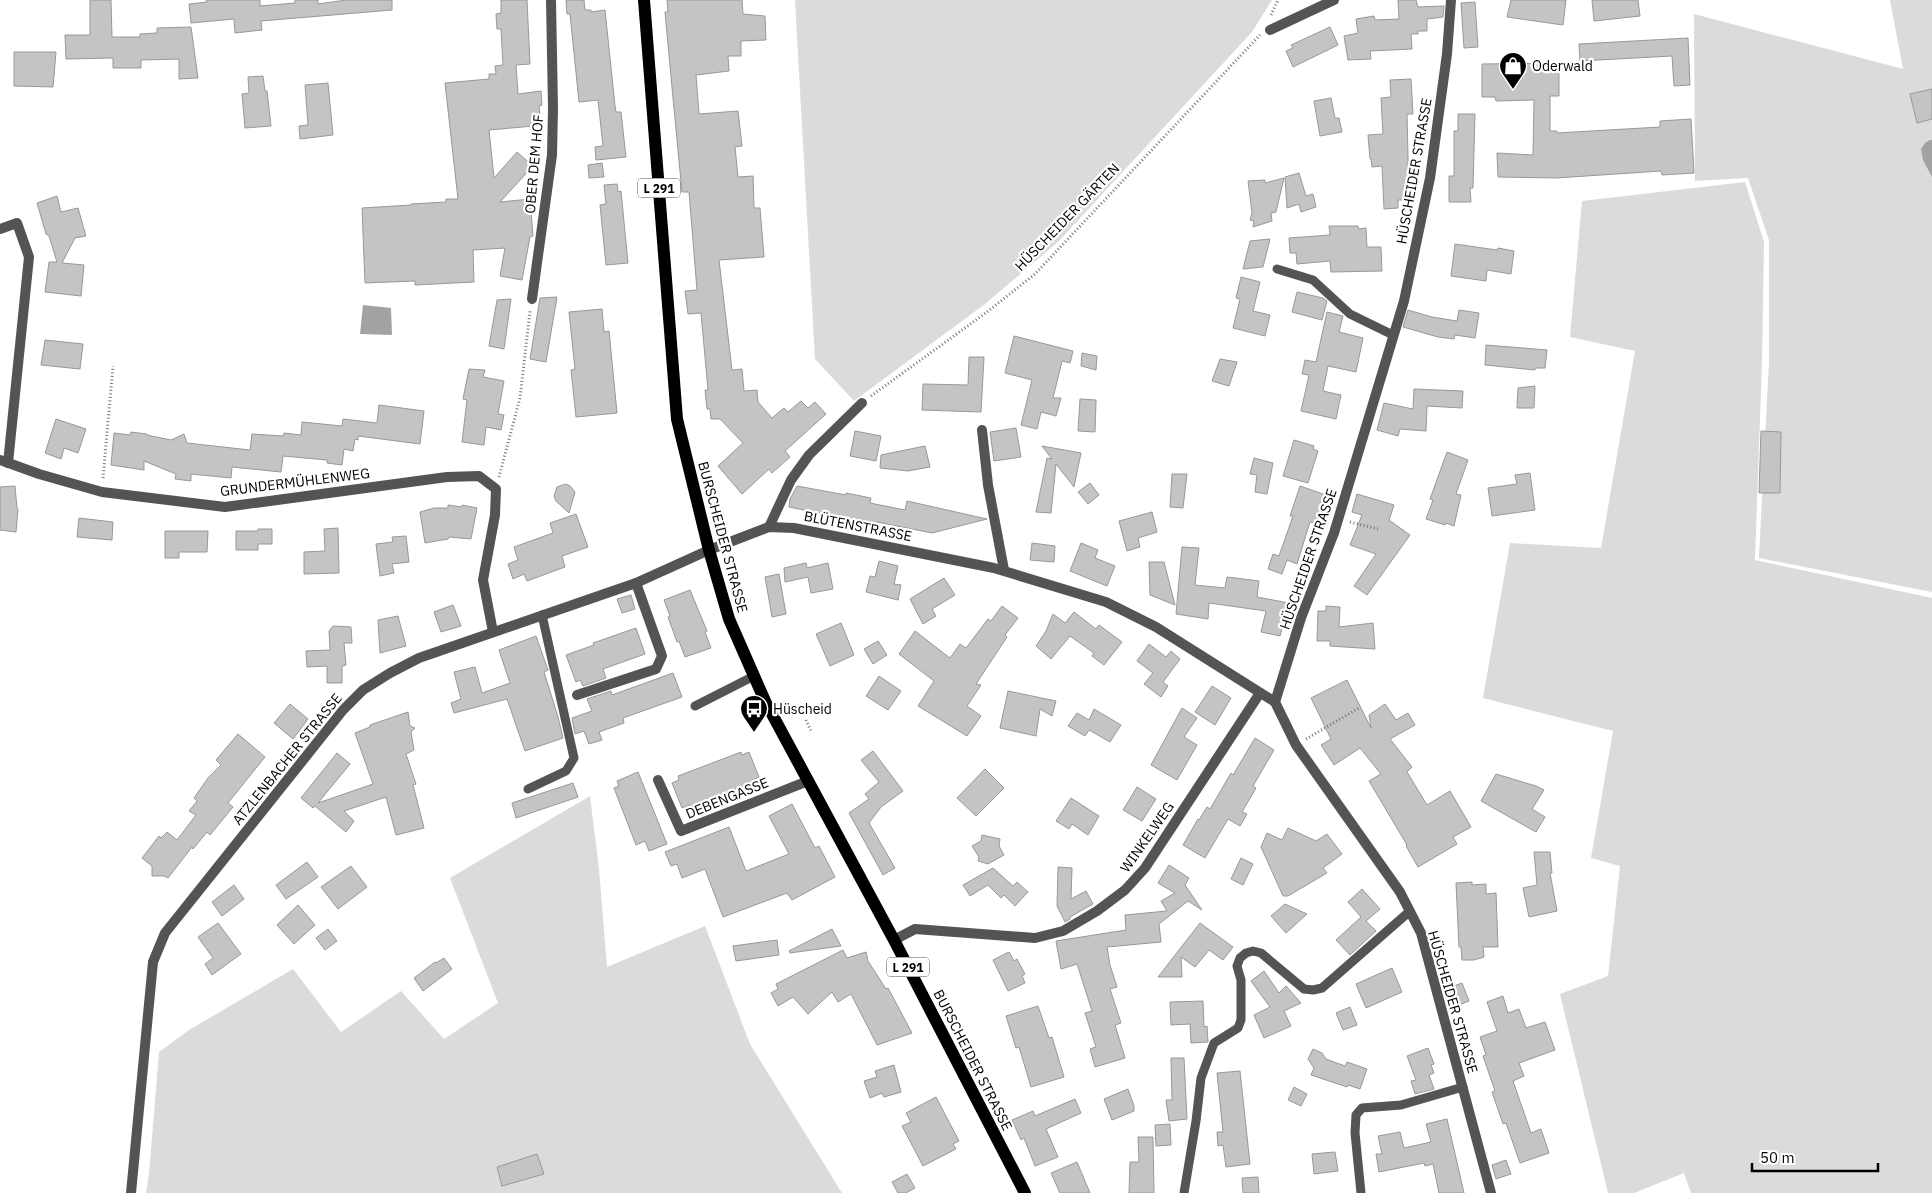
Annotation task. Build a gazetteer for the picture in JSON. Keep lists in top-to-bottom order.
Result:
{
  "streets": {
    "main road": ["L 291", "BURSCHEIDER STRASSE"],
    "street": [
      "OBER DEM HOF",
      "HÜSCHEIDER STRASSE",
      "GRUNDERMÜHLENWEG",
      "BLÜTENSTRASSE",
      "ATZLENBACHER STRASSE",
      "DEBENGASSE",
      "WINKELWEG"
    ],
    "path": ["HÜSCHEIDER GÄRTEN"]
  },
  "crossings": [
    ["HÜSCHEIDER STRASSE", "BLÜTENSTRASSE"],
    ["BLÜTENSTRASSE", "BURSCHEIDER STRASSE"],
    ["BLÜTENSTRASSE", "ATZLENBACHER STRASSE"],
    ["BLÜTENSTRASSE", "WINKELWEG"],
    ["BURSCHEIDER STRASSE", "ATZLENBACHER STRASSE"],
    ["BURSCHEIDER STRASSE", "DEBENGASSE"],
    ["BURSCHEIDER STRASSE", "WINKELWEG"]
  ],
  "places": {
    "shop": ["Oderwald"],
    "bus stop": ["Hüscheid"]
  },
  "scale_bar": "50 m"
}
